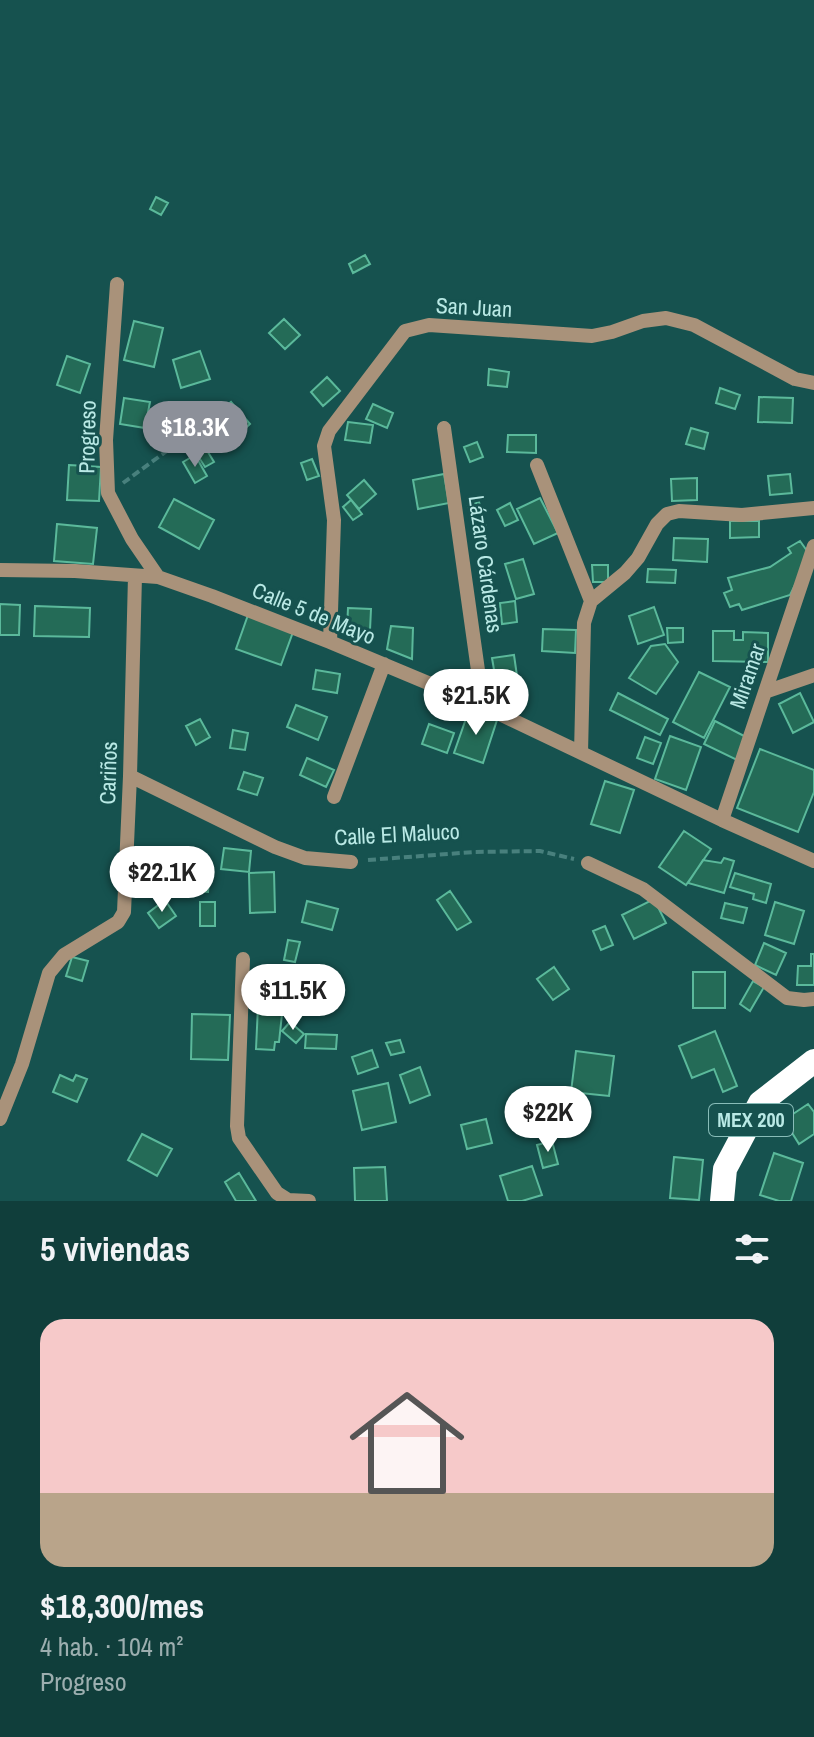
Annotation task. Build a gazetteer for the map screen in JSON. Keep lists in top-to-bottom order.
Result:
{
  "streets": {
    "highway": ["MEX 200"],
    "street": [
      "San Juan",
      "Progreso",
      "Lázaro Cárdenas",
      "Calle 5 de Mayo",
      "Miramar",
      "Cariños",
      "Calle El Maluco"
    ]
  },
  "crossings": [
    ["San Juan", "Calle 5 de Mayo"],
    ["Progreso", "Calle 5 de Mayo"],
    ["Lázaro Cárdenas", "Calle 5 de Mayo"],
    ["Calle 5 de Mayo", "Miramar"],
    ["Calle 5 de Mayo", "Cariños"],
    ["Cariños", "Calle El Maluco"]
  ],
  "page": {
    "price": [
      "$18.3K",
      "$21.5K",
      "$22.1K",
      "$11.5K",
      "$22K"
    ],
    "heading": "5 viviendas",
    "list": [
      {
        "name": "$18,300/mes",
        "note": "4 hab. · 104 m² · Progreso"
      }
    ]
  }
}
